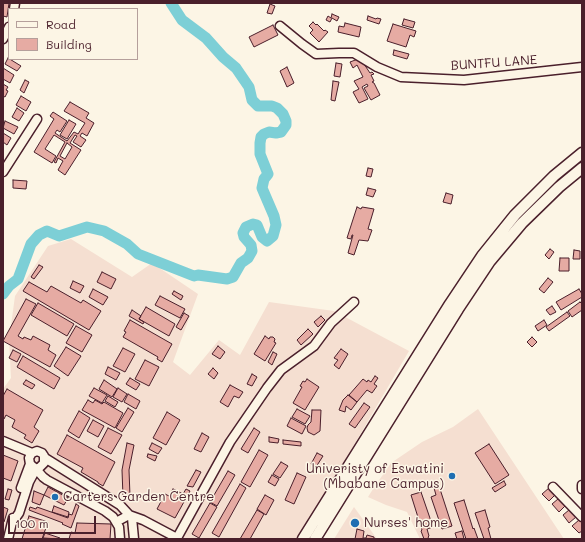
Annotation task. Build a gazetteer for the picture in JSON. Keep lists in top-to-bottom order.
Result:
{
  "streets": {
    "street": ["BUNTFU LANE"]
  },
  "places": ["Univeristy of Eswatini (Mbabane Campus)", "Carters Garden Centre", "Nurses' home"],
  "legend": ["Road", "Building"],
  "scale_bar": "100 m"
}
